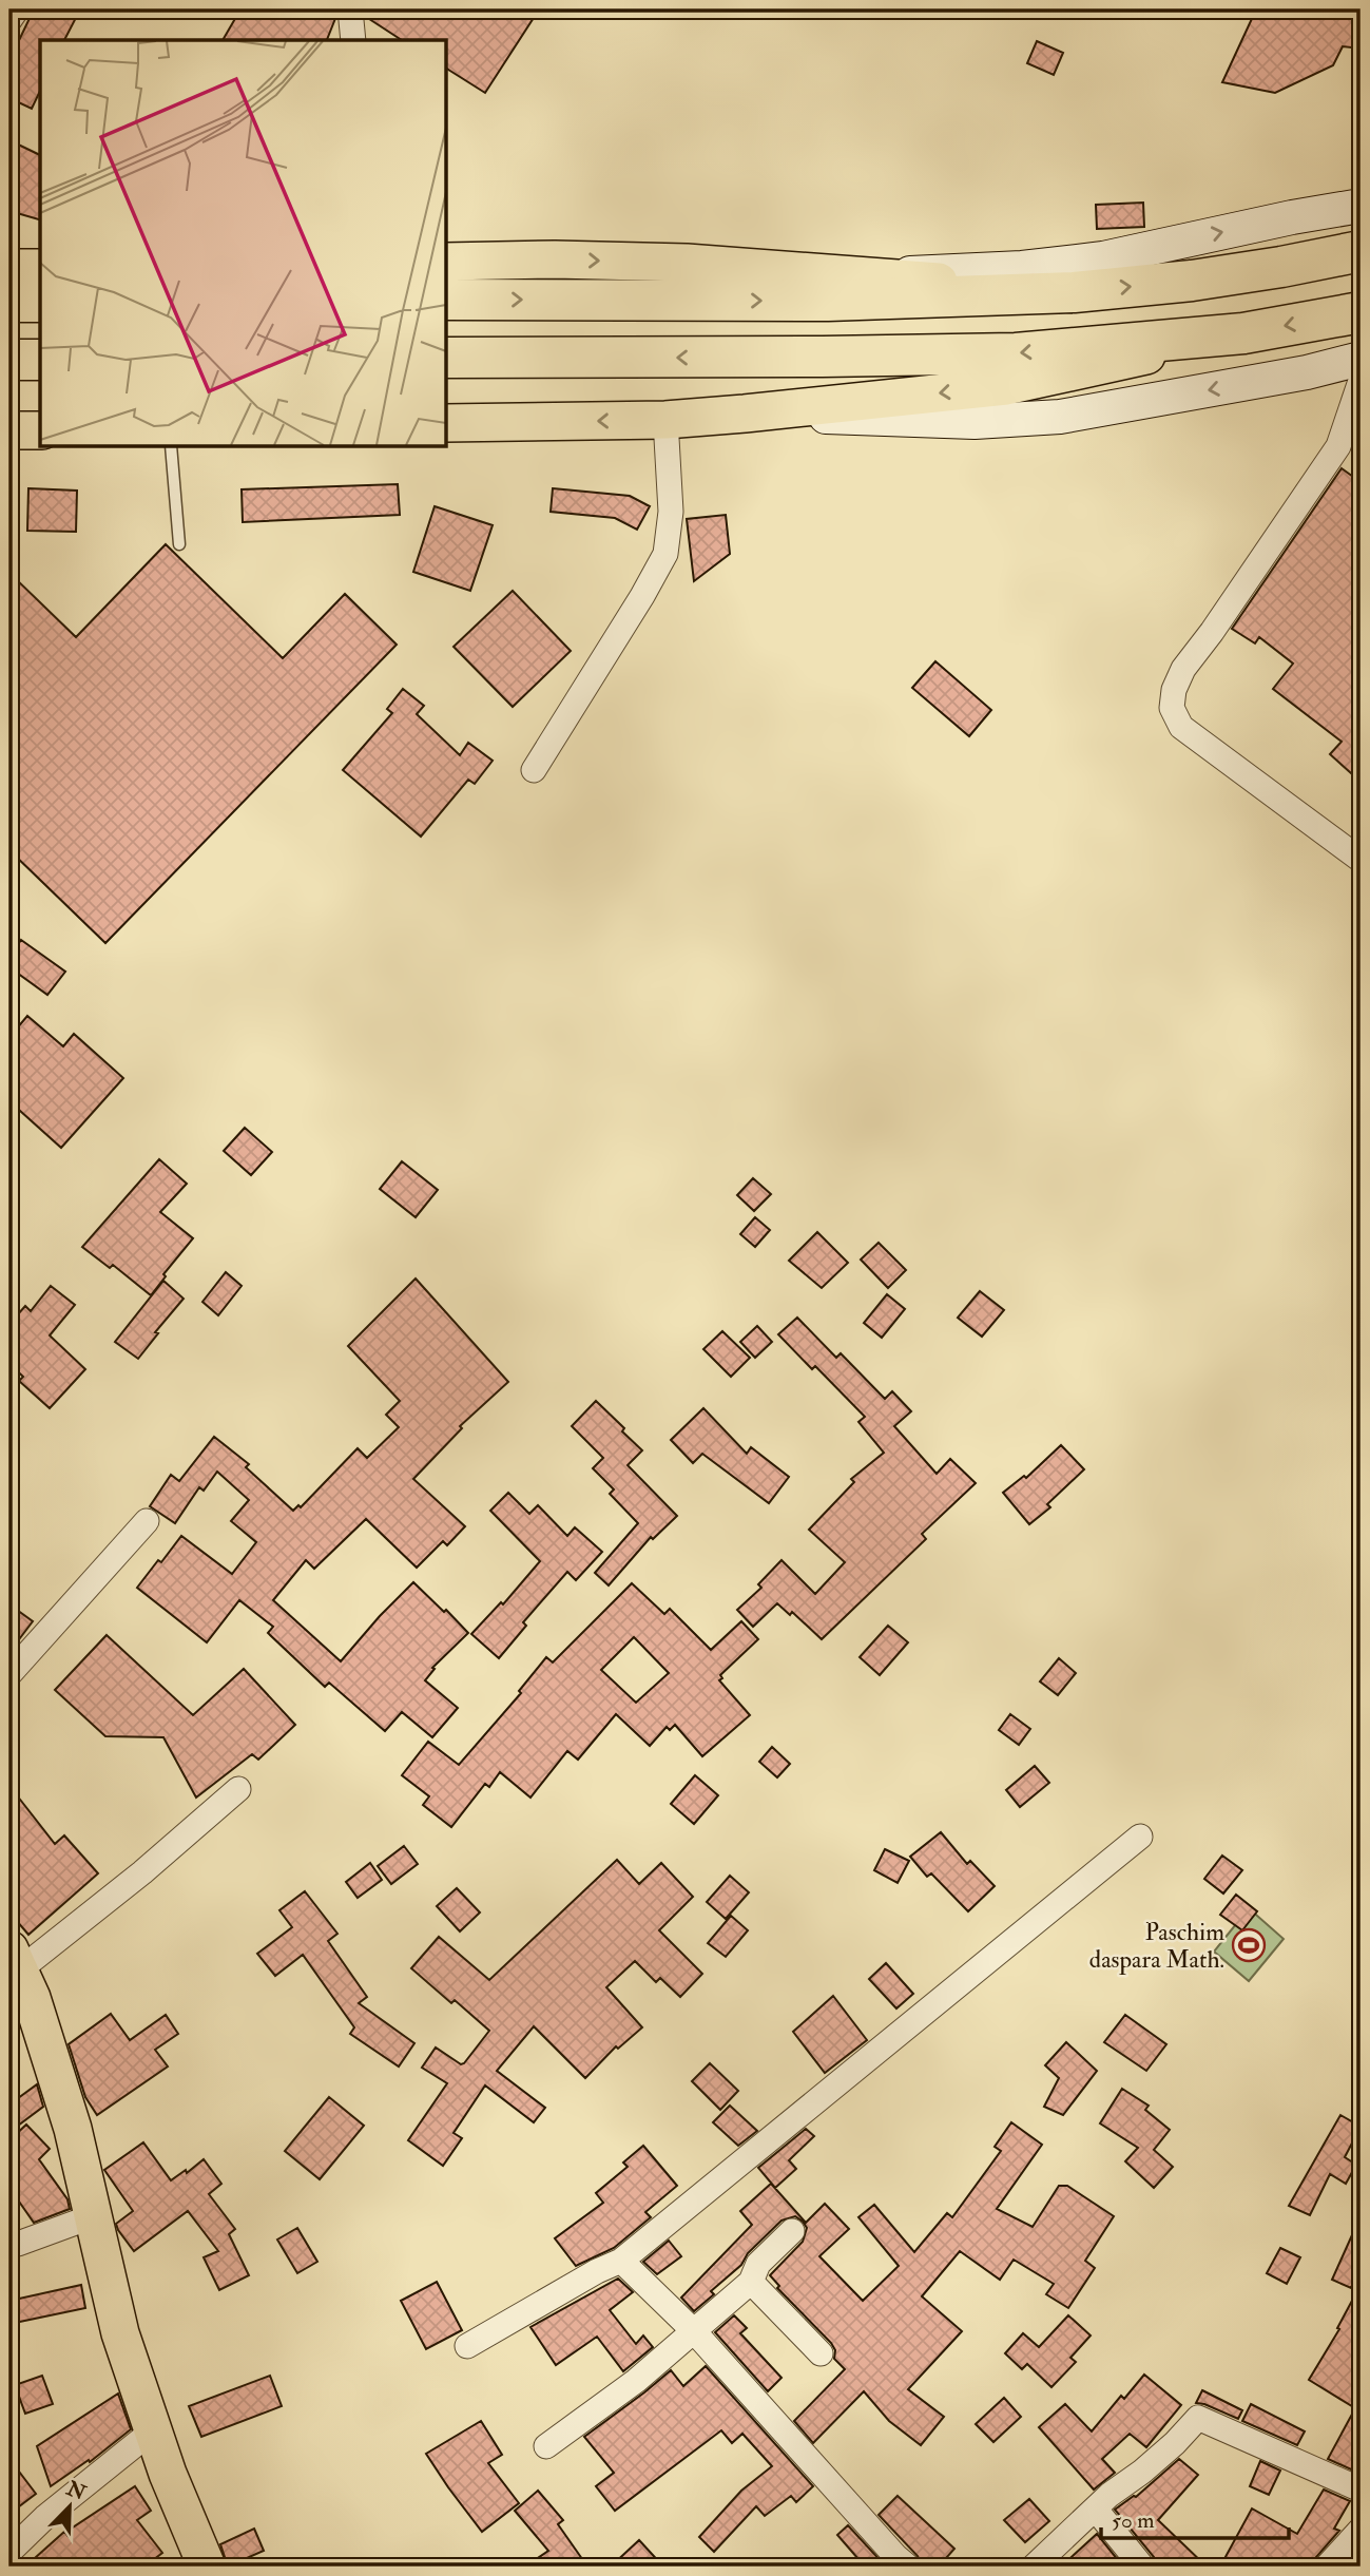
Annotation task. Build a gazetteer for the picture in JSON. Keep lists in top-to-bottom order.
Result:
{
  "places": {
    "sports": ["Paschim daspara Math."]
  },
  "scale_bar": "50 m",
  "north": "top right"
}
